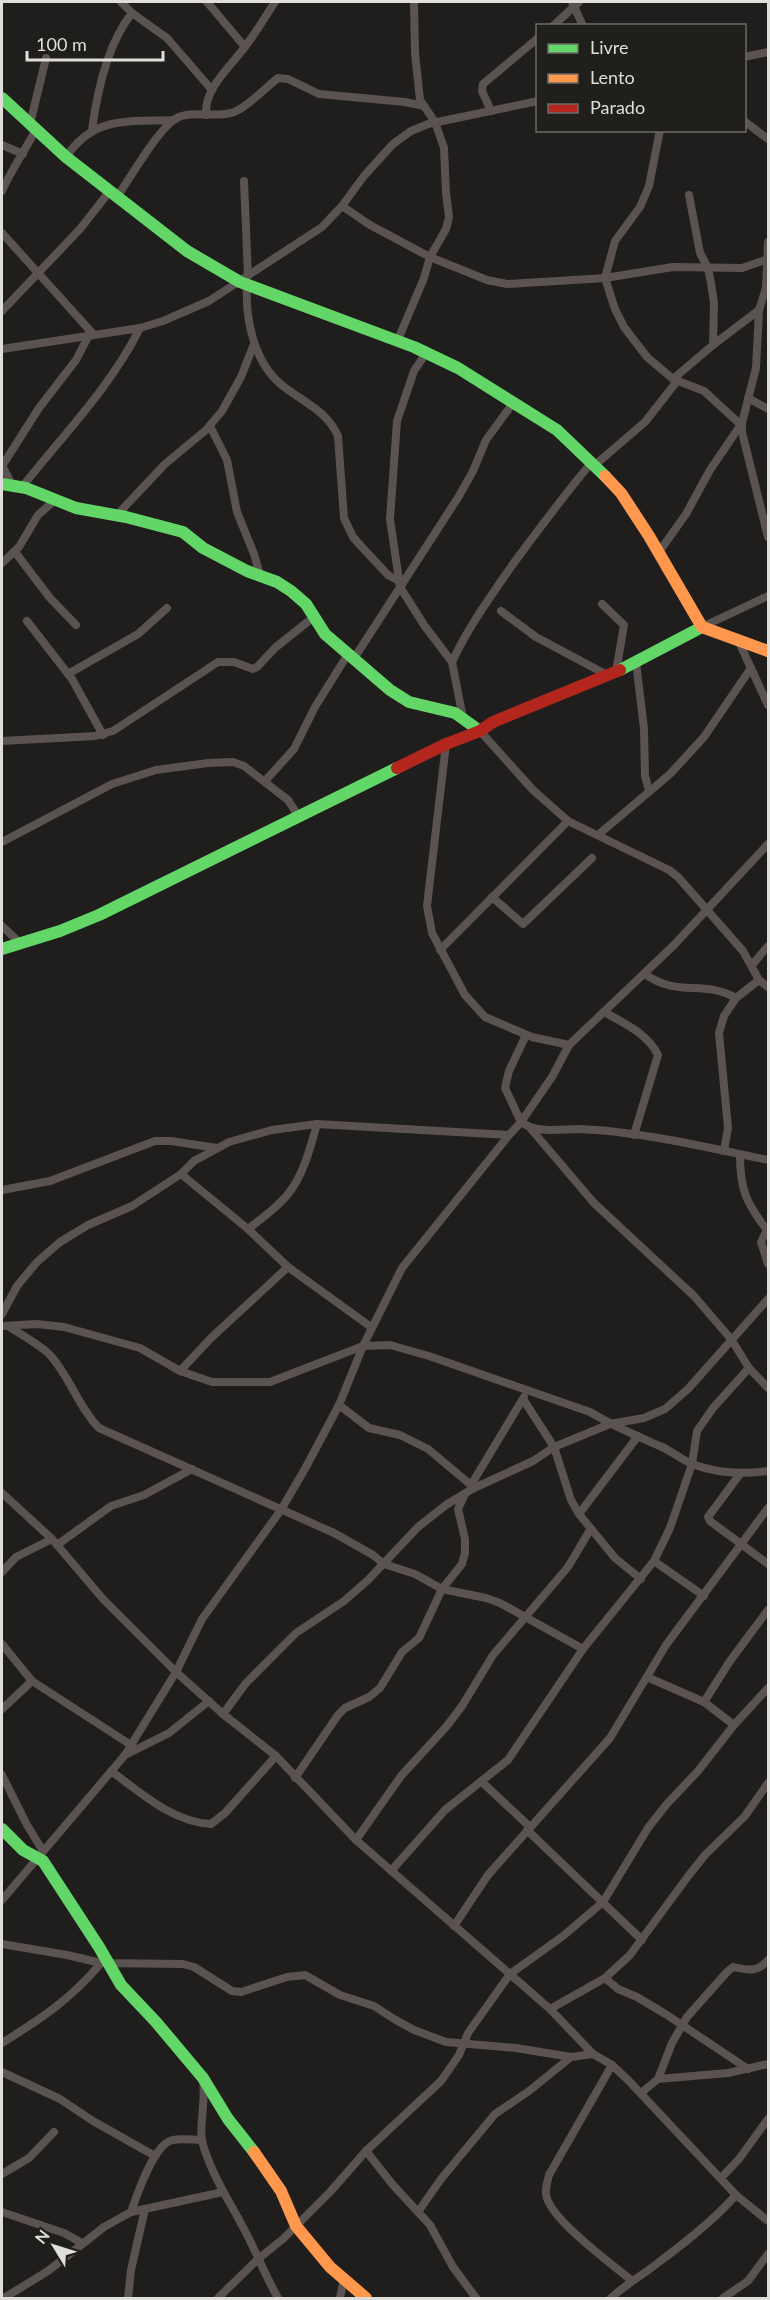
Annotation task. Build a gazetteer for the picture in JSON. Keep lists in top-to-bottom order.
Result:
{
  "legend": ["Livre", "Lento", "Parado"],
  "scale_bar": "100 m",
  "north": "top left"
}
